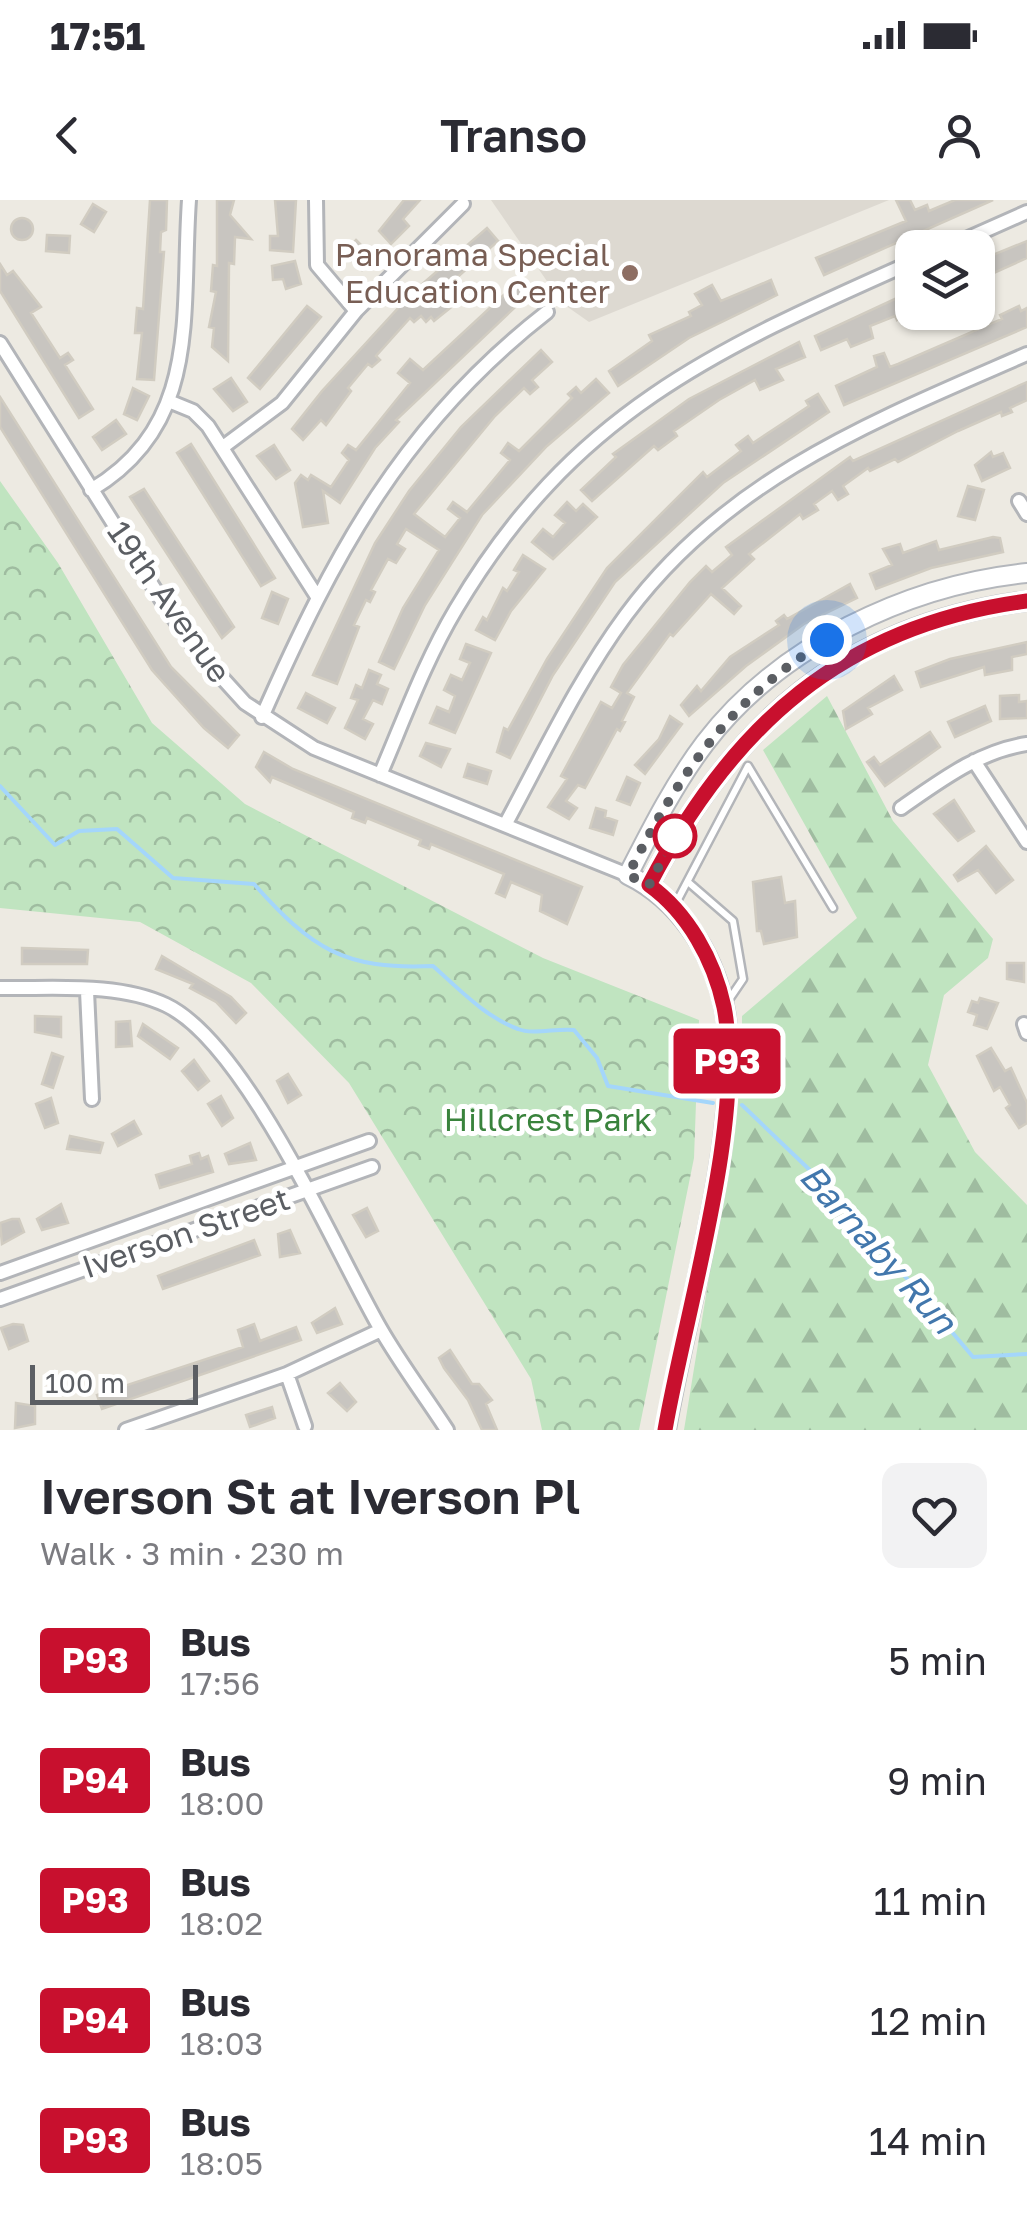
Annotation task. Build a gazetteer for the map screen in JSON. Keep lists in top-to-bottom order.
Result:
{
  "streets": {
    "street": ["19th Avenue", "Iverson Street"]
  },
  "water": ["Barnaby Run"],
  "parks": ["Hillcrest Park"],
  "places": ["Panorama Special Education Center"],
  "lines": ["bus line P93"],
  "scale_bar": "100 m",
  "page": {
    "status": "17:51",
    "header": "Transo",
    "on_map": "P93",
    "scale": "100 m",
    "heading": ["Iverson St at Iverson Pl", "Walk · 3 min · 230 m"],
    "list": [
      {
        "mark": "P93",
        "name": "Bus",
        "note": "17:56",
        "value": "5 min"
      },
      {
        "mark": "P94",
        "name": "Bus",
        "note": "18:00",
        "value": "9 min"
      },
      {
        "mark": "P93",
        "name": "Bus",
        "note": "18:02",
        "value": "11 min"
      },
      {
        "mark": "P94",
        "name": "Bus",
        "note": "18:03",
        "value": "12 min"
      },
      {
        "mark": "P93",
        "name": "Bus",
        "note": "18:05",
        "value": "14 min"
      }
    ]
  }
}
